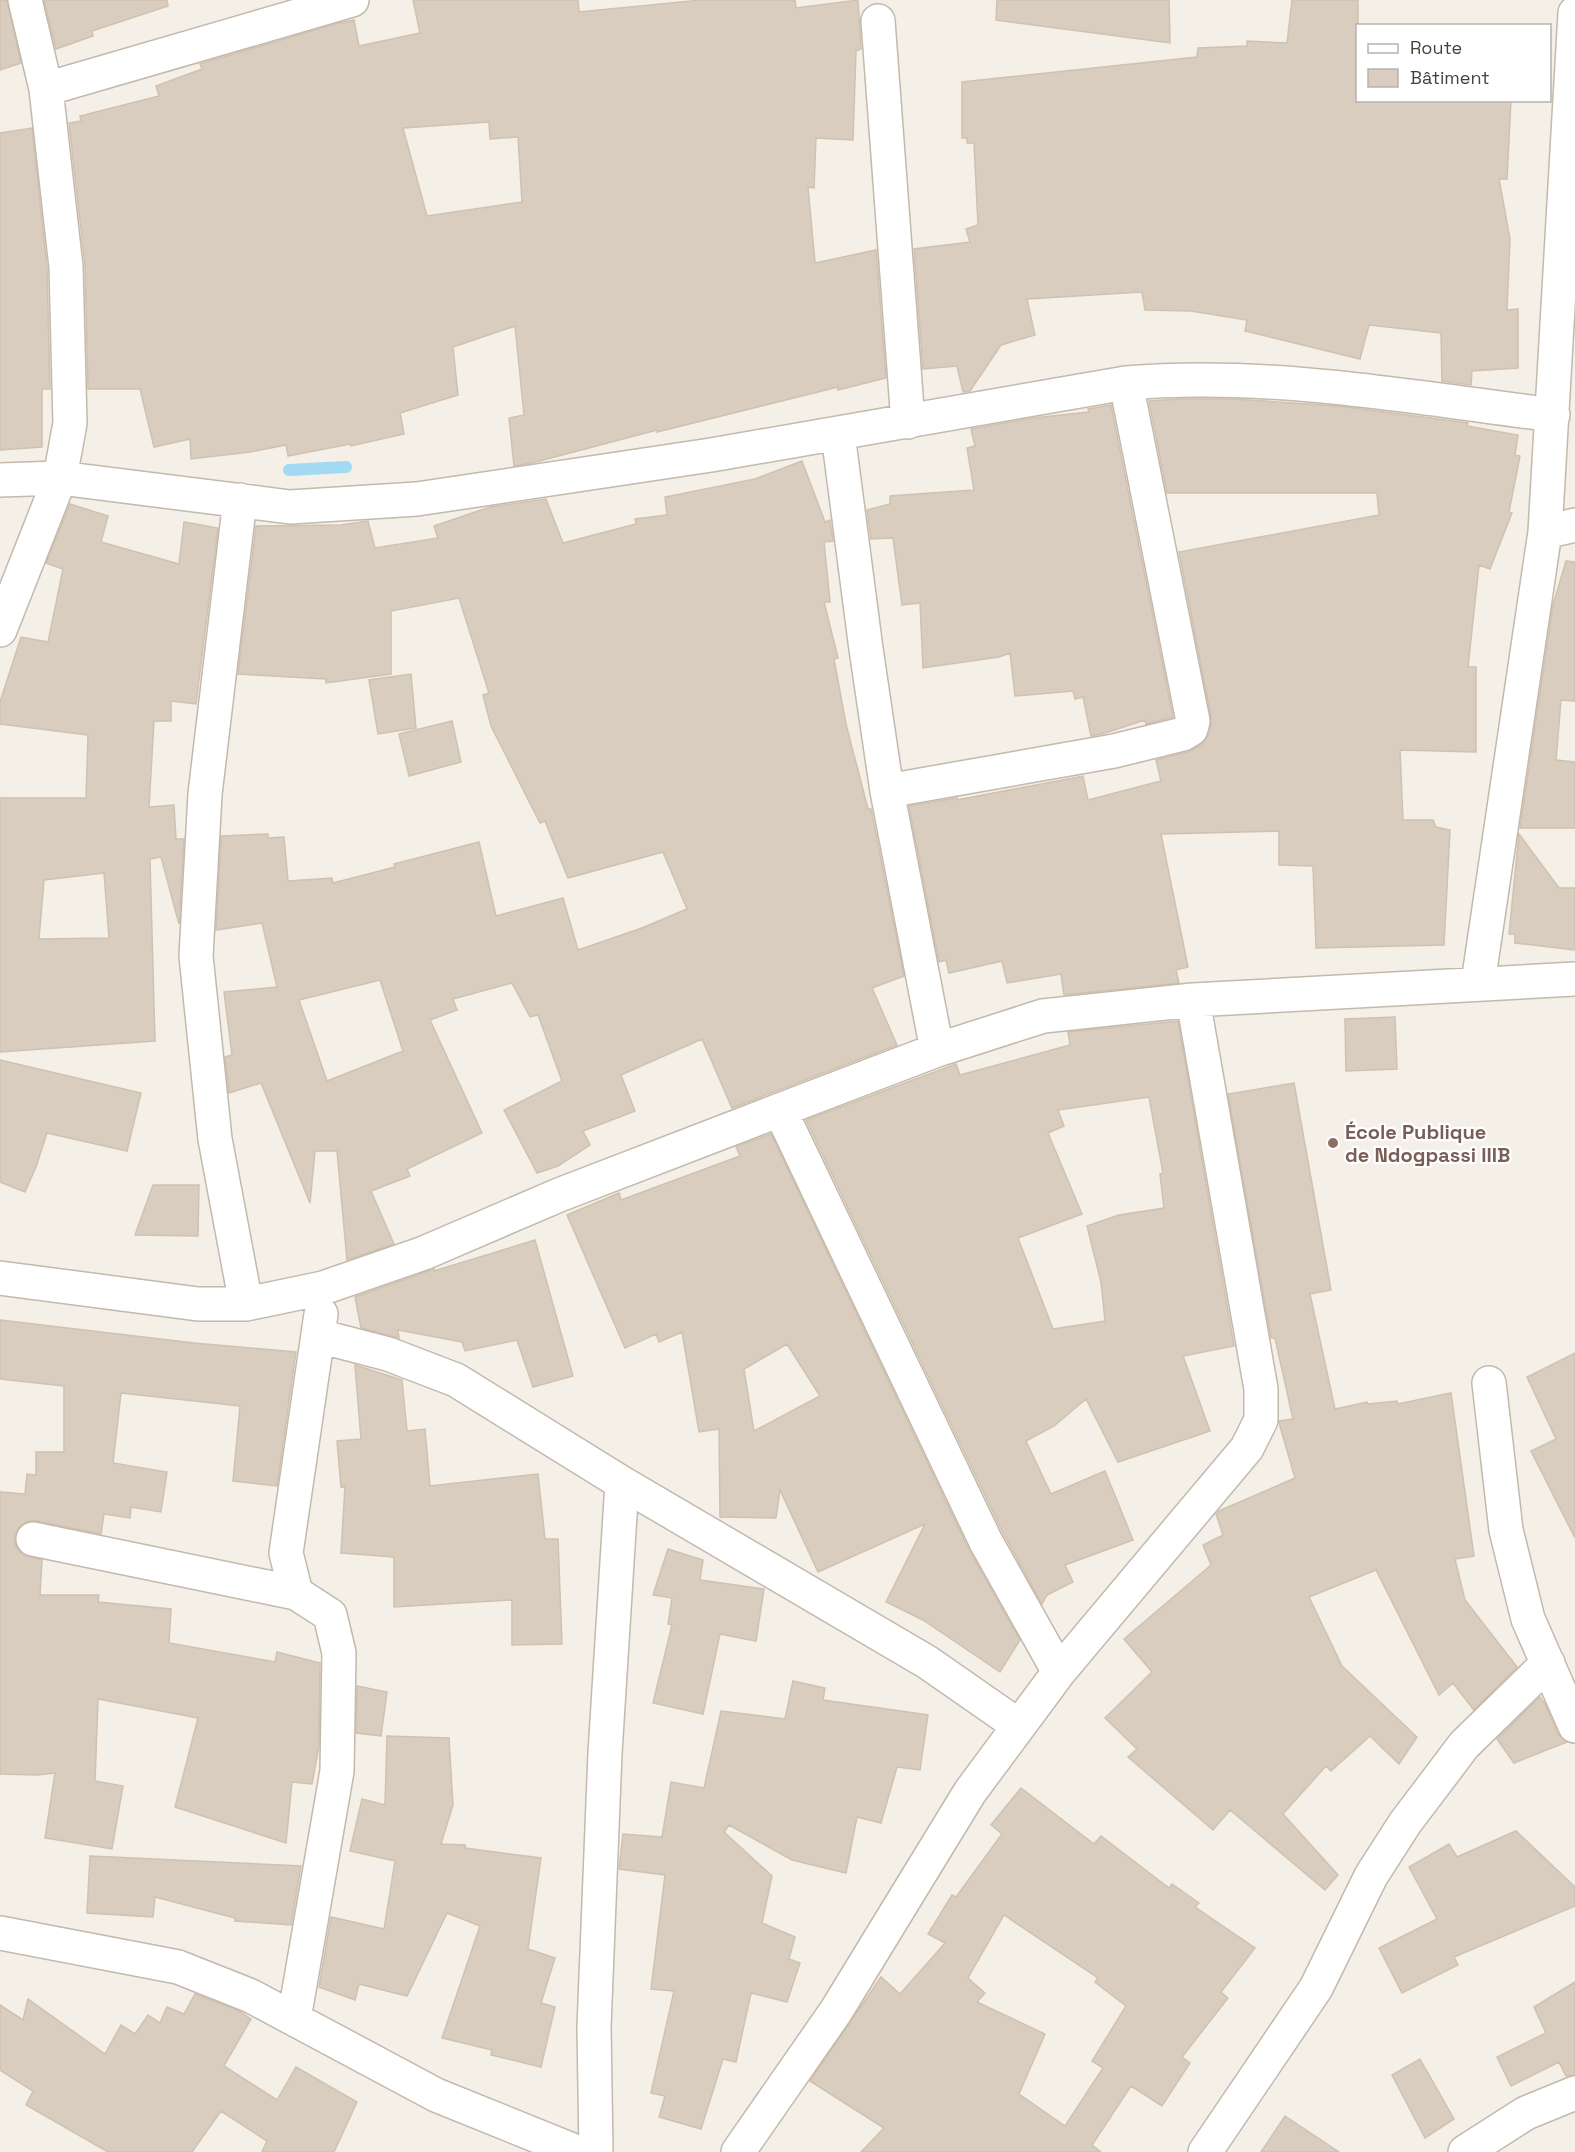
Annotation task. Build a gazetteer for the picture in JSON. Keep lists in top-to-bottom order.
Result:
{
  "places": ["École Publique de Ndogpassi IIIB"],
  "legend": ["Route", "Bâtiment"]
}
